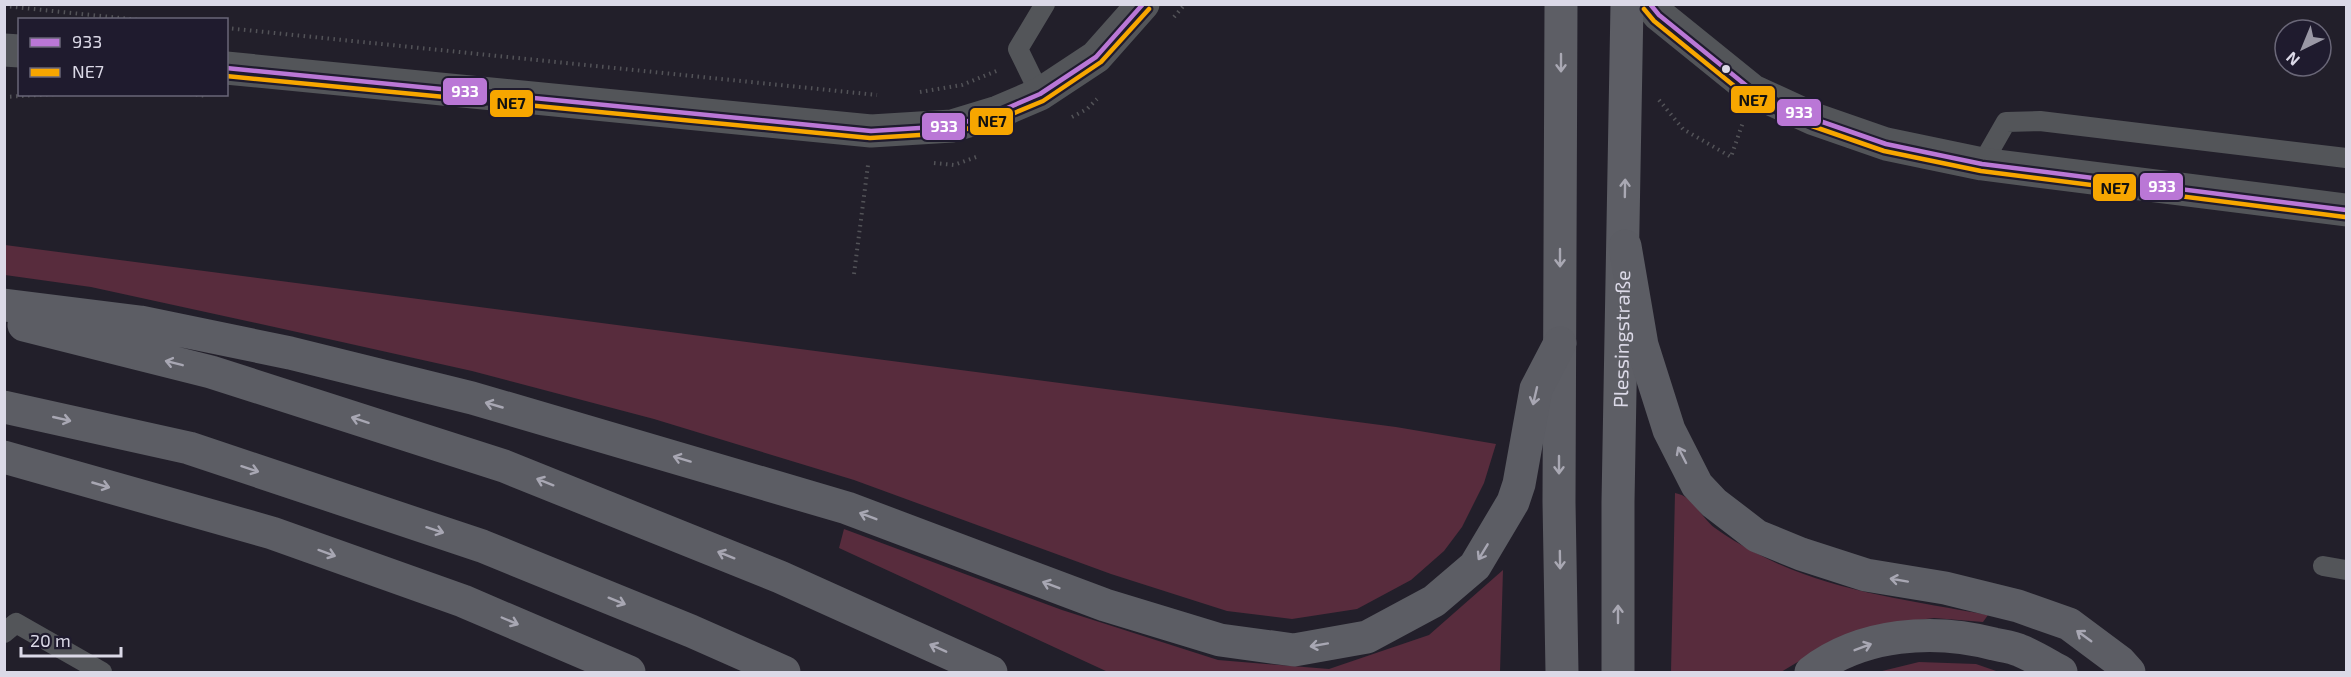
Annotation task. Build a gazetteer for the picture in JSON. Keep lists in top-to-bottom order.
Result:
{
  "streets": {
    "highway": ["Plessingstraße"]
  },
  "lines": ["transit line 933", "transit line NE7"],
  "legend": ["933", "NE7"],
  "scale_bar": "20 m",
  "north": "bottom left"
}
